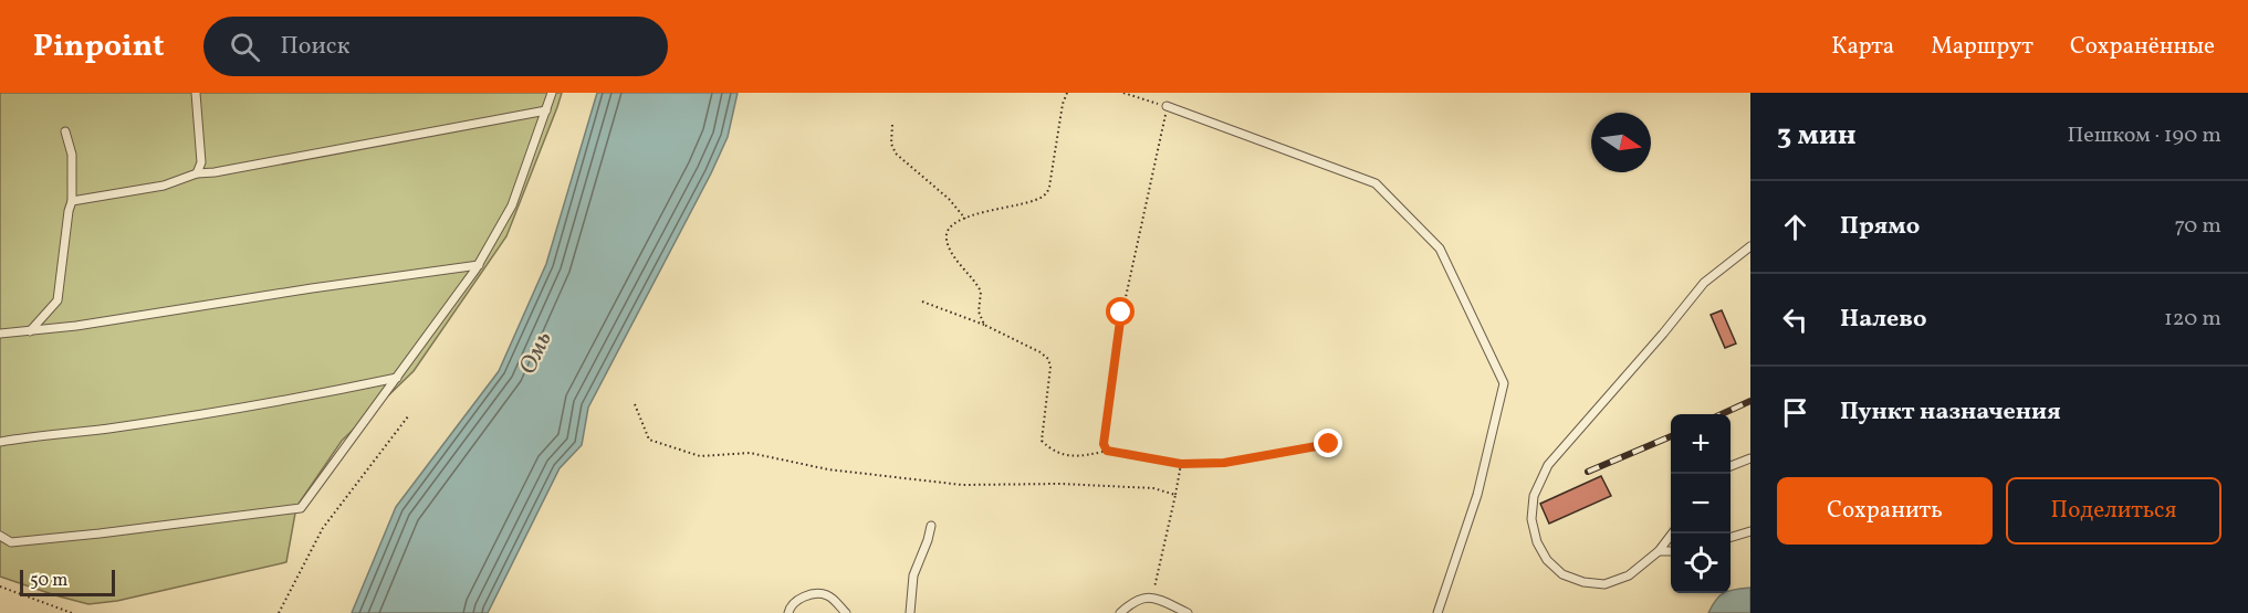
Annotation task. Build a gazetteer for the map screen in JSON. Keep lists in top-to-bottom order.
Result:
{
  "water": ["Омь"],
  "scale_bar": "50 m",
  "north": "right",
  "page": {
    "header": "Pinpoint",
    "search": "Поиск",
    "nav": ["Карта", "Маршрут", "Сохранённые"],
    "heading": ["3 мин", "Пешком · 190 m"],
    "list": [
      ["Прямо", "70 m"],
      ["Налево", "120 m"],
      "Пункт назначения"
    ],
    "map_buttons": ["+", "−"],
    "buttons": ["Сохранить", "Поделиться"],
    "scale": "50 m"
  }
}
